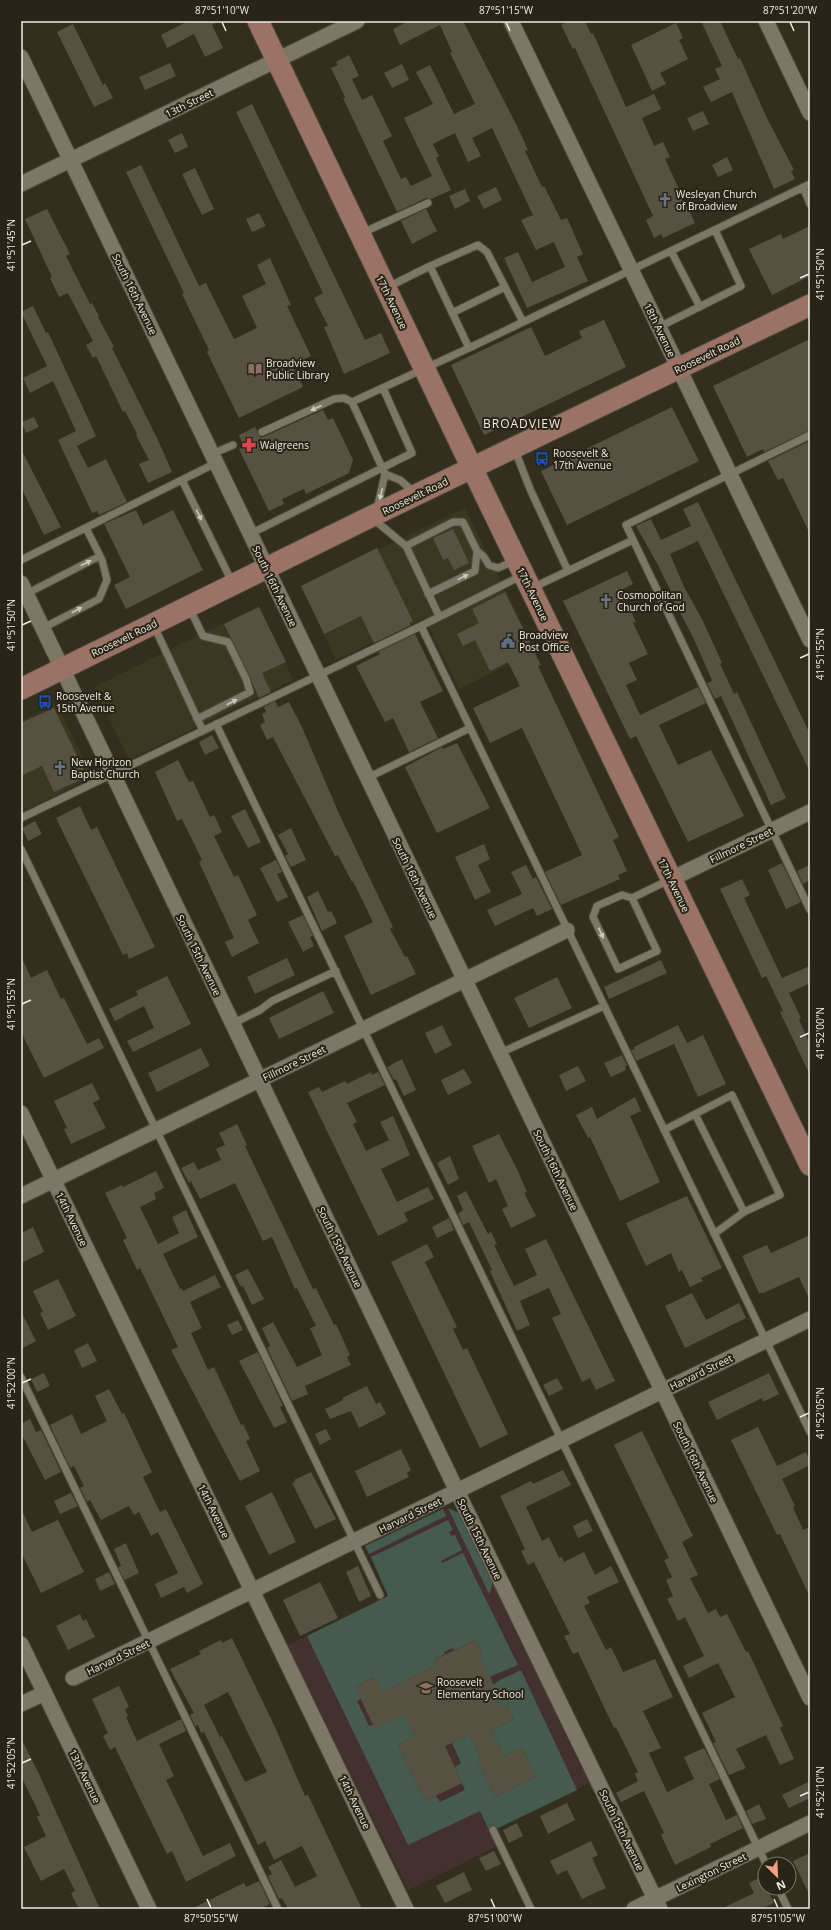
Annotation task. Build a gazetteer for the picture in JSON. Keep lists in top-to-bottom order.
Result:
{
  "streets": {
    "street": [
      "13th Street",
      "South 16th Avenue",
      "17th Avenue",
      "18th Avenue",
      "Roosevelt Road",
      "Fillmore Street",
      "South 15th Avenue",
      "14th Avenue",
      "Harvard Street",
      "13th Avenue",
      "Lexington Street"
    ]
  },
  "crossings": [
    ["13th Street", "South 16th Avenue"],
    ["13th Street", "17th Avenue"],
    ["South 16th Avenue", "Roosevelt Road"],
    ["South 16th Avenue", "Fillmore Street"],
    ["South 16th Avenue", "Harvard Street"],
    ["17th Avenue", "Roosevelt Road"],
    ["17th Avenue", "Fillmore Street"],
    ["18th Avenue", "Roosevelt Road"],
    ["Roosevelt Road", "South 15th Avenue"],
    ["Fillmore Street", "South 15th Avenue"],
    ["Fillmore Street", "14th Avenue"],
    ["South 15th Avenue", "Harvard Street"],
    ["South 15th Avenue", "Lexington Street"],
    ["14th Avenue", "Harvard Street"]
  ],
  "districts": ["BROADVIEW"],
  "places": {
    "church": ["Wesleyan Church of Broadview", "Cosmopolitan Church of God", "New Horizon Baptist Church"],
    "library": ["Broadview Public Library"],
    "pharmacy": ["Walgreens"],
    "bus stop": ["Roosevelt & 17th Avenue", "Roosevelt & 15th Avenue"],
    "public building": ["Broadview Post Office"],
    "school or university": ["Roosevelt Elementary School"]
  },
  "north": "bottom right",
  "coordinates": [
    "87°51'10\"W",
    "87°51'15\"W",
    "87°51'20\"W",
    "41°51'45\"N",
    "41°51'50\"N",
    "41°51'55\"N",
    "41°52'00\"N",
    "41°52'05\"N",
    "41°52'10\"N",
    "87°50'55\"W",
    "87°51'00\"W",
    "87°51'05\"W"
  ]
}
